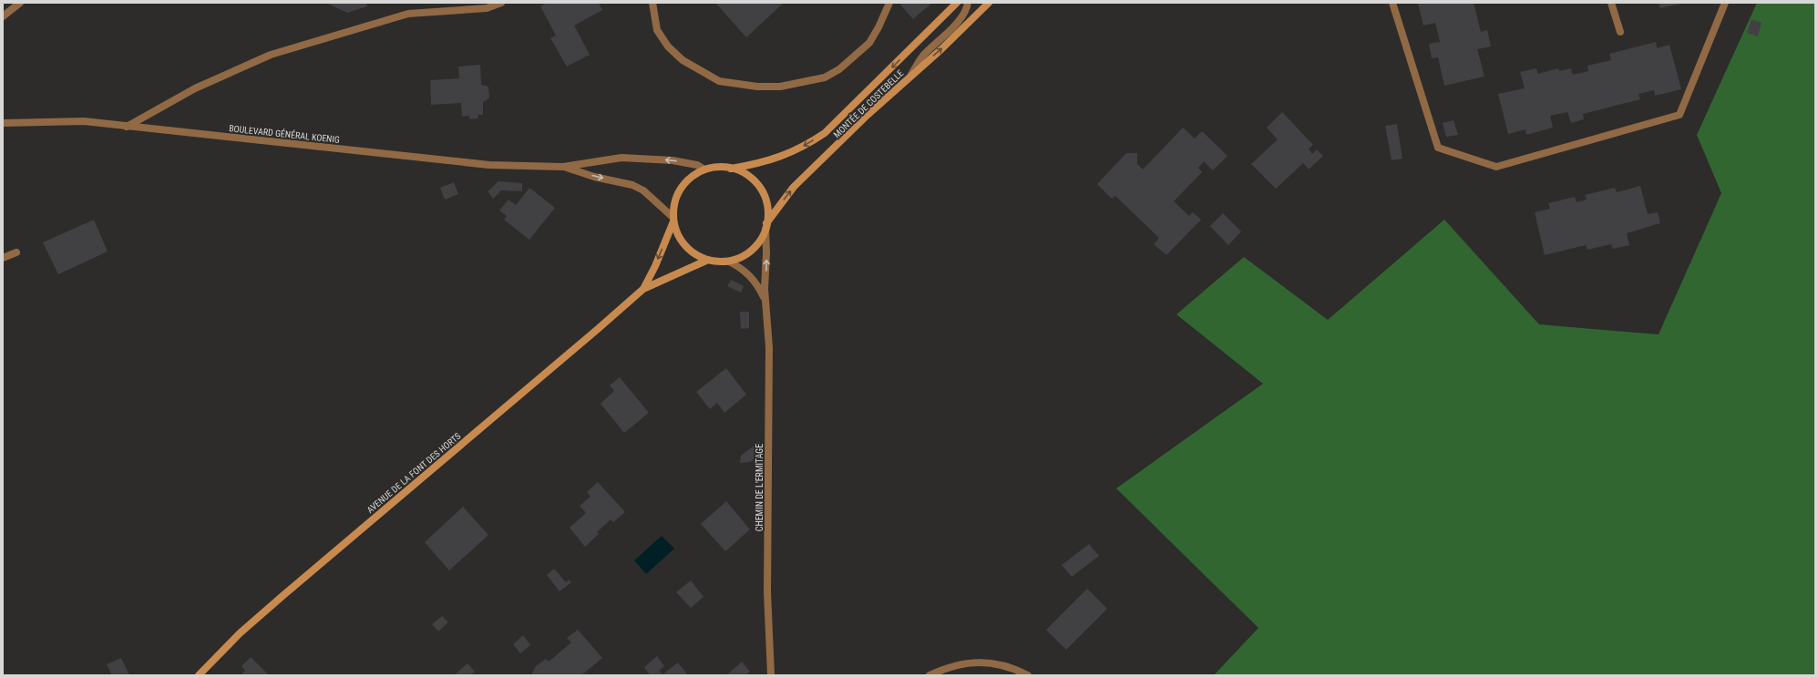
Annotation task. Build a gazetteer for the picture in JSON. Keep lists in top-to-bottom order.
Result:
{
  "streets": {
    "main road": ["MONTÉE DE COSTEBELLE", "AVENUE DE LA FONT DES HORTS"],
    "street": ["BOULEVARD GÉNÉRAL KOENIG", "CHEMIN DE L'ERMITAGE"]
  },
  "crossings": [
    ["MONTÉE DE COSTEBELLE", "BOULEVARD GÉNÉRAL KOENIG"],
    ["MONTÉE DE COSTEBELLE", "AVENUE DE LA FONT DES HORTS"],
    ["MONTÉE DE COSTEBELLE", "CHEMIN DE L'ERMITAGE"],
    ["BOULEVARD GÉNÉRAL KOENIG", "AVENUE DE LA FONT DES HORTS"],
    ["BOULEVARD GÉNÉRAL KOENIG", "CHEMIN DE L'ERMITAGE"],
    ["AVENUE DE LA FONT DES HORTS", "CHEMIN DE L'ERMITAGE"]
  ]
}
